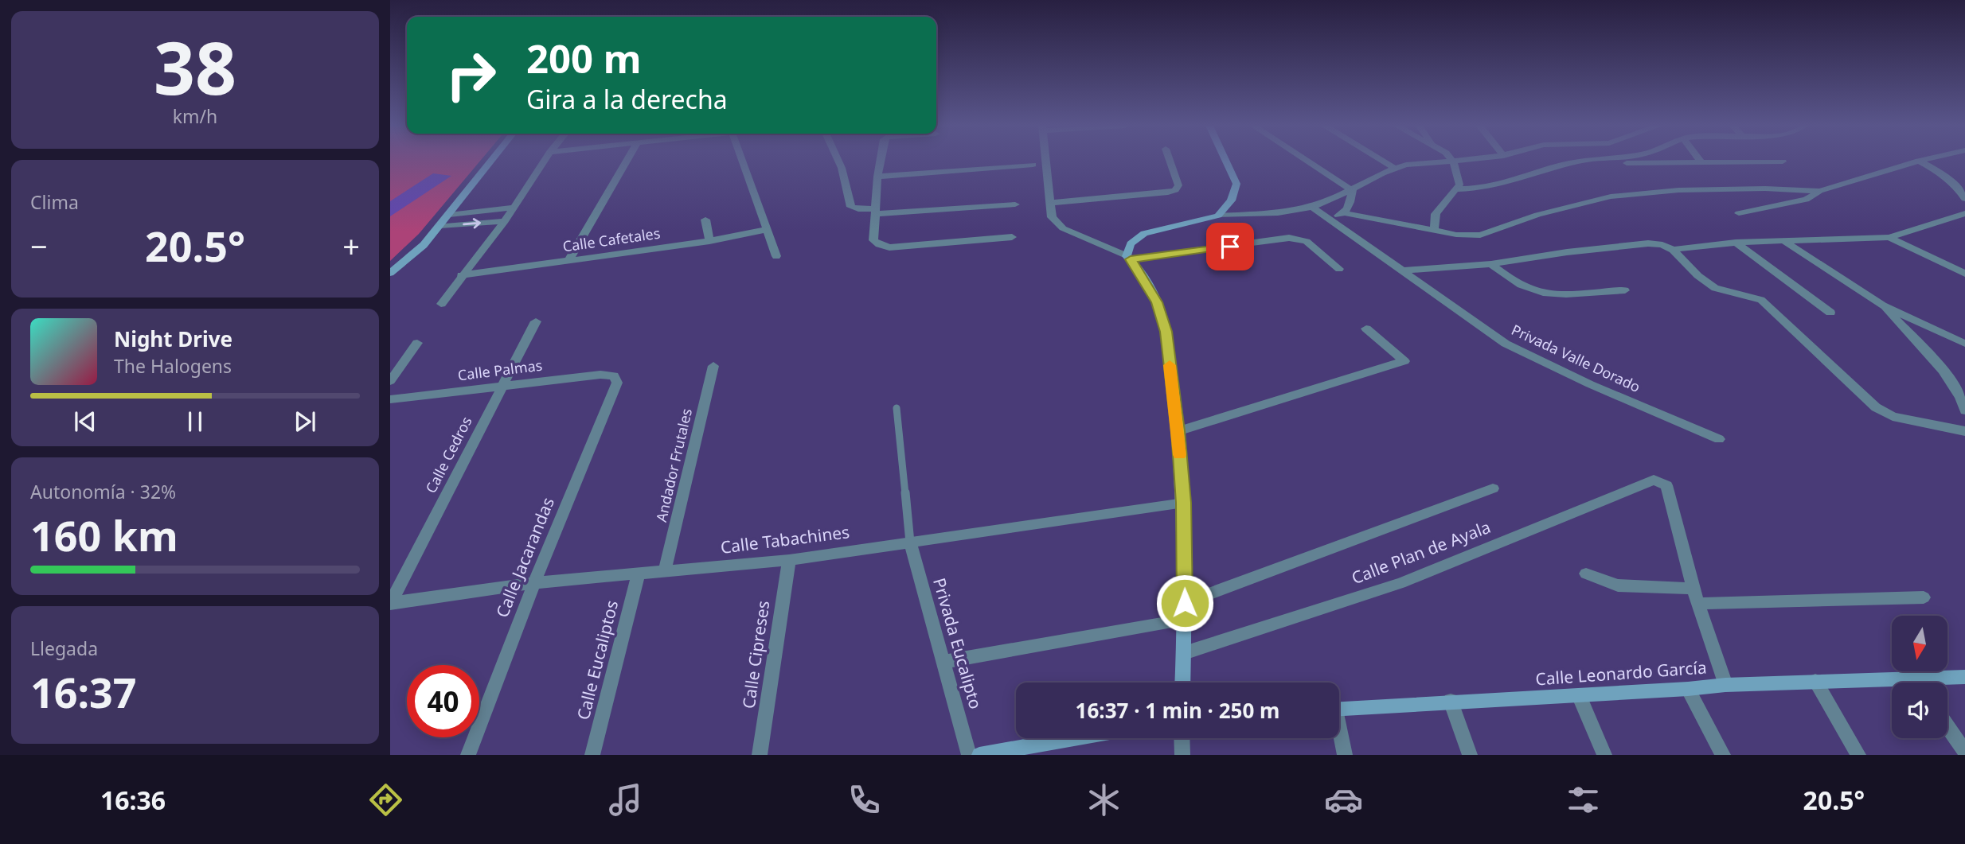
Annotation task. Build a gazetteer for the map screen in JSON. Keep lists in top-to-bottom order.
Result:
{
  "streets": {
    "street": [
      "Calle Cafetales",
      "Privada Valle Dorado",
      "Calle Palmas",
      "Calle Cedros",
      "Andador Frutales",
      "Calle Tabachines",
      "Calle Plan de Ayala",
      "Calle Jacarandas",
      "Privada Eucalipto",
      "Calle Cipreses",
      "Calle Eucaliptos",
      "Calle Leonardo García"
    ]
  },
  "crossings": [
    ["Calle Palmas", "Calle Cedros"],
    ["Calle Palmas", "Calle Jacarandas"],
    ["Calle Cedros", "Calle Tabachines"],
    ["Andador Frutales", "Calle Tabachines"],
    ["Calle Tabachines", "Calle Jacarandas"],
    ["Calle Tabachines", "Privada Eucalipto"],
    ["Calle Tabachines", "Calle Cipreses"],
    ["Calle Tabachines", "Calle Eucaliptos"]
  ],
  "north": "bottom",
  "page": {
    "tile": [
      ["38", "km/h"],
      "Clima",
      ["Autonomía · 32%", "160 km"],
      ["Llegada", "16:37"]
    ],
    "turn": ["200 m", "Gira a la derecha"],
    "heat": ["−", "20.5°", "+"],
    "song": ["Night Drive", "The Halogens"],
    "limit": "40",
    "trip": "16:37 · 1 min · 250 m",
    "tabs": ["16:36", "20.5°"]
  }
}
